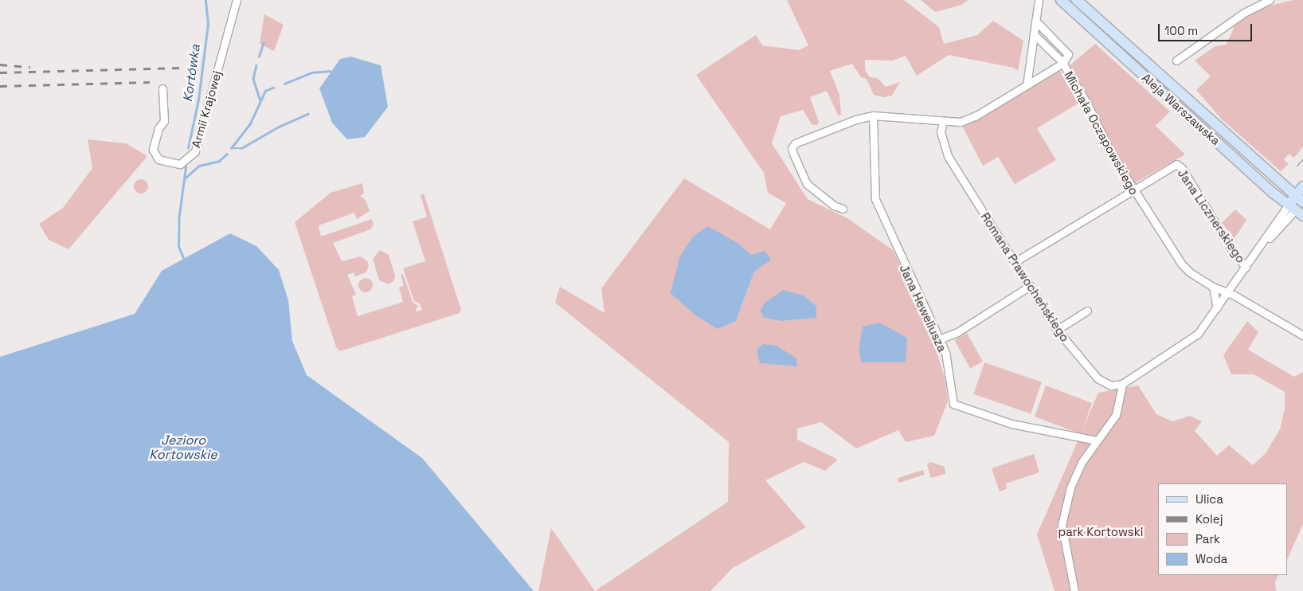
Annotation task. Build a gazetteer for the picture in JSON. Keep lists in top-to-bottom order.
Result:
{
  "streets": {
    "main road": ["Aleja Warszawska"],
    "street": [
      "Armii Krajowej",
      "Michała Oczapowskiego",
      "Jana Licznerskiego",
      "Romana Prawocheńskiego",
      "Jana Heweliusza"
    ]
  },
  "crossings": [
    ["Michała Oczapowskiego", "Jana Licznerskiego"],
    ["Jana Licznerskiego", "Romana Prawocheńskiego"]
  ],
  "water": ["Kortówka", "Jezioro Kortowskie"],
  "parks": ["park Kortowski"],
  "legend": [
    "Ulica",
    "Kolej",
    "Park",
    "Woda"
  ],
  "scale_bar": "100 m"
}
